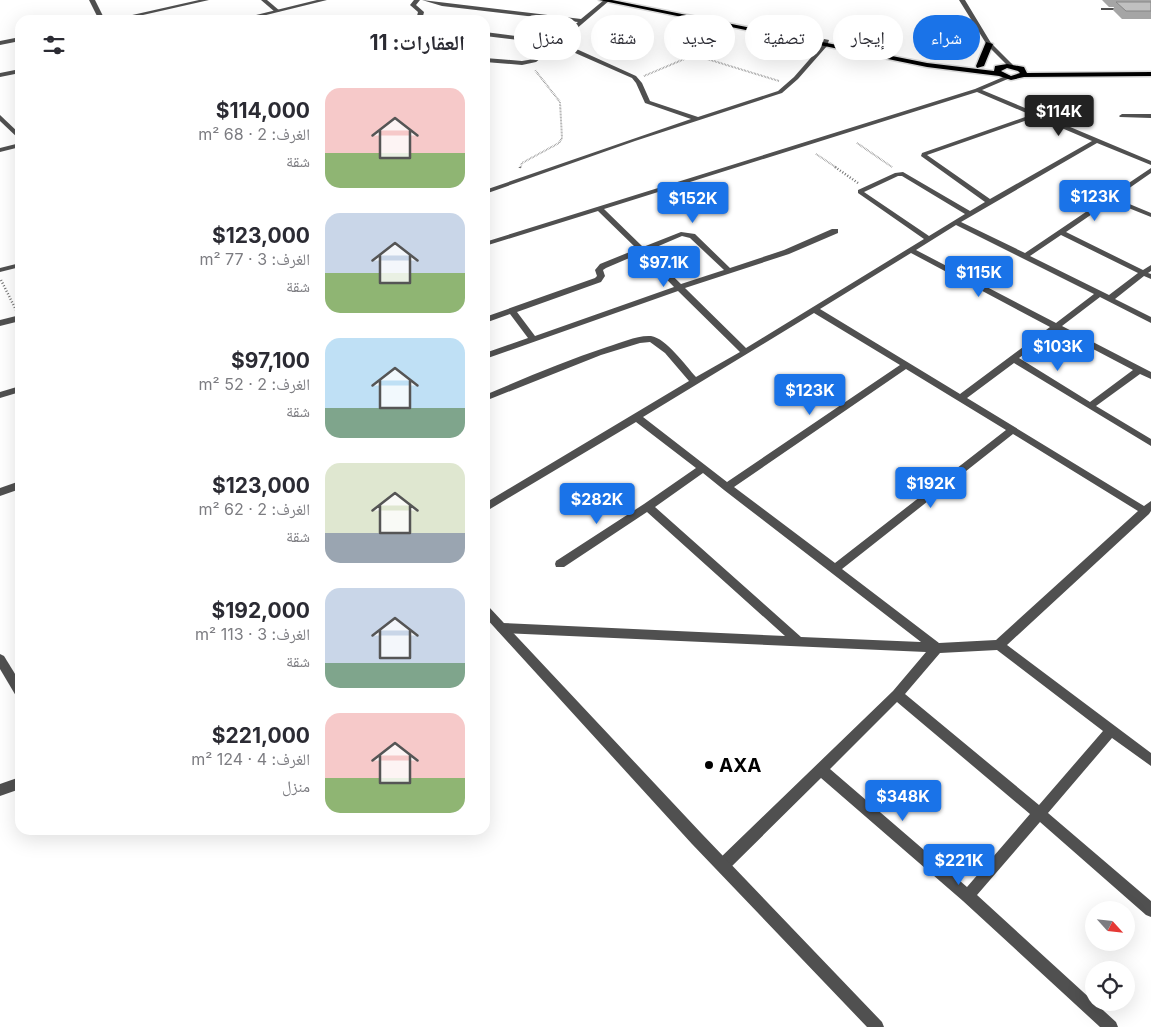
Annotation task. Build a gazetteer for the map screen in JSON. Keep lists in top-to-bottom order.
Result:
{
  "places": ["AXA"],
  "north": "bottom right",
  "page": {
    "chip": [
      "شراء",
      "إيجار",
      "تصفية",
      "جديد",
      "شقة",
      "منزل"
    ],
    "heading": "العقارات: 11",
    "list": [
      {
        "name": "$114,000",
        "note": "الغرف: 2 · 68 m² · شقة"
      },
      {
        "name": "$123,000",
        "note": "الغرف: 3 · 77 m² · شقة"
      },
      {
        "name": "$97,100",
        "note": "الغرف: 2 · 52 m² · شقة"
      },
      {
        "name": "$123,000",
        "note": "الغرف: 2 · 62 m² · شقة"
      },
      {
        "name": "$192,000",
        "note": "الغرف: 3 · 113 m² · شقة"
      },
      {
        "name": "$221,000",
        "note": "الغرف: 4 · 124 m² · منزل"
      }
    ],
    "price": [
      "$114K",
      "$123K",
      "$152K",
      "$97.1K",
      "$115K",
      "$103K",
      "$123K",
      "$192K",
      "$282K",
      "$348K",
      "$221K"
    ]
  }
}
